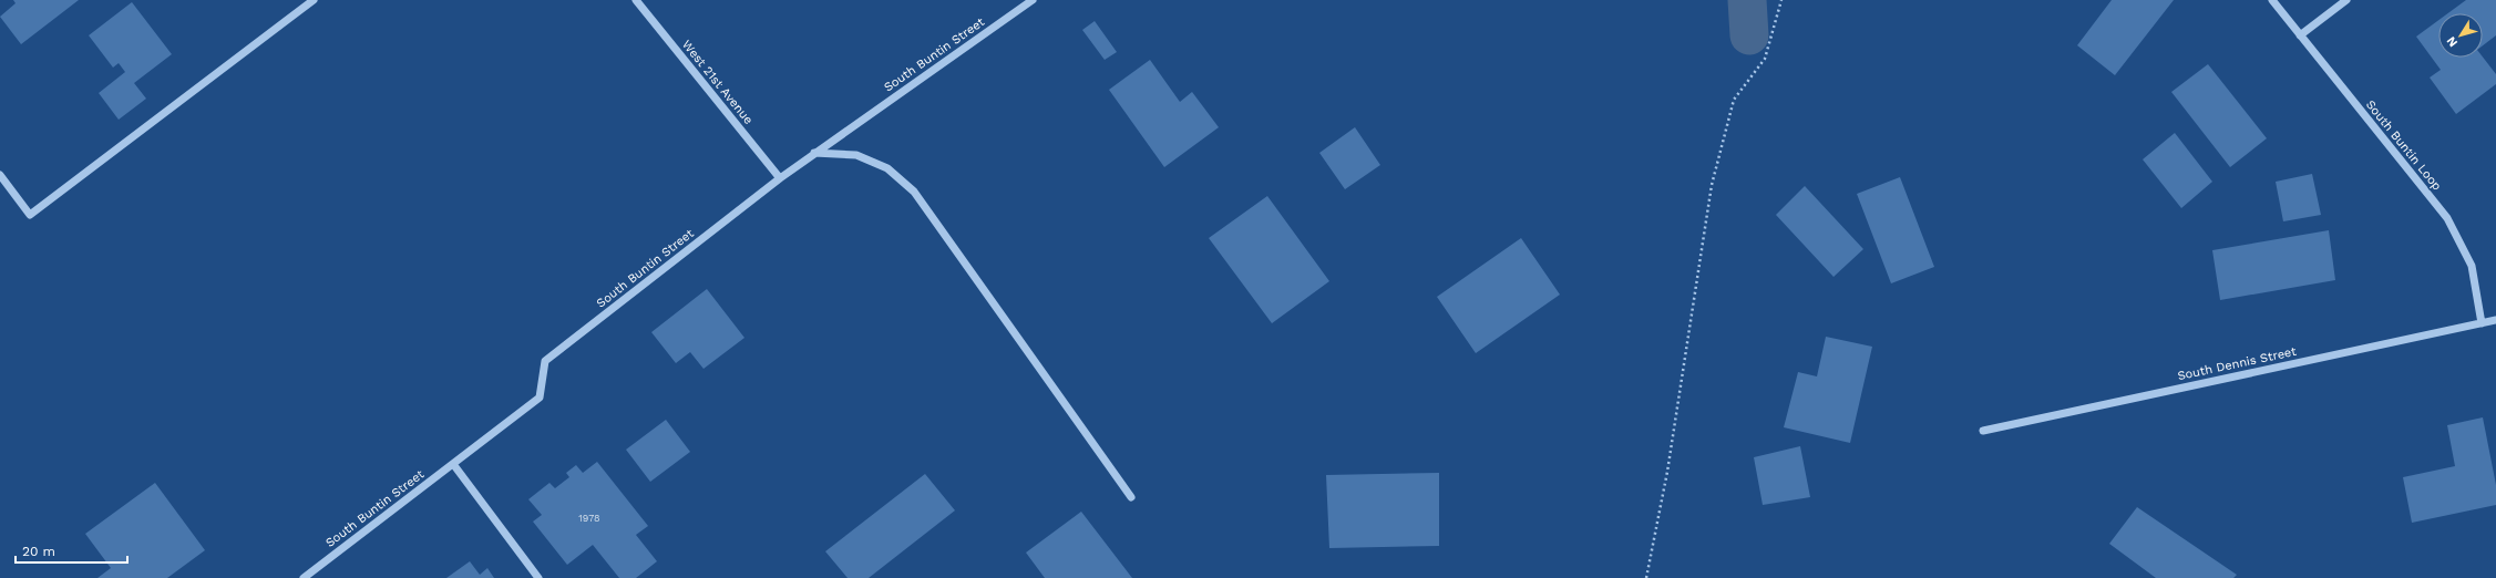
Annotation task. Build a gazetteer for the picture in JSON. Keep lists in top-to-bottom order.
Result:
{
  "streets": {
    "street": [
      "South Buntin Street",
      "West 21st Avenue",
      "South Buntin Loop",
      "South Dennis Street"
    ]
  },
  "crossings": [
    ["South Buntin Street", "West 21st Avenue"],
    ["South Buntin Loop", "South Dennis Street"]
  ],
  "house_numbers": ["1978"],
  "scale_bar": "20 m",
  "north": "bottom left"
}
